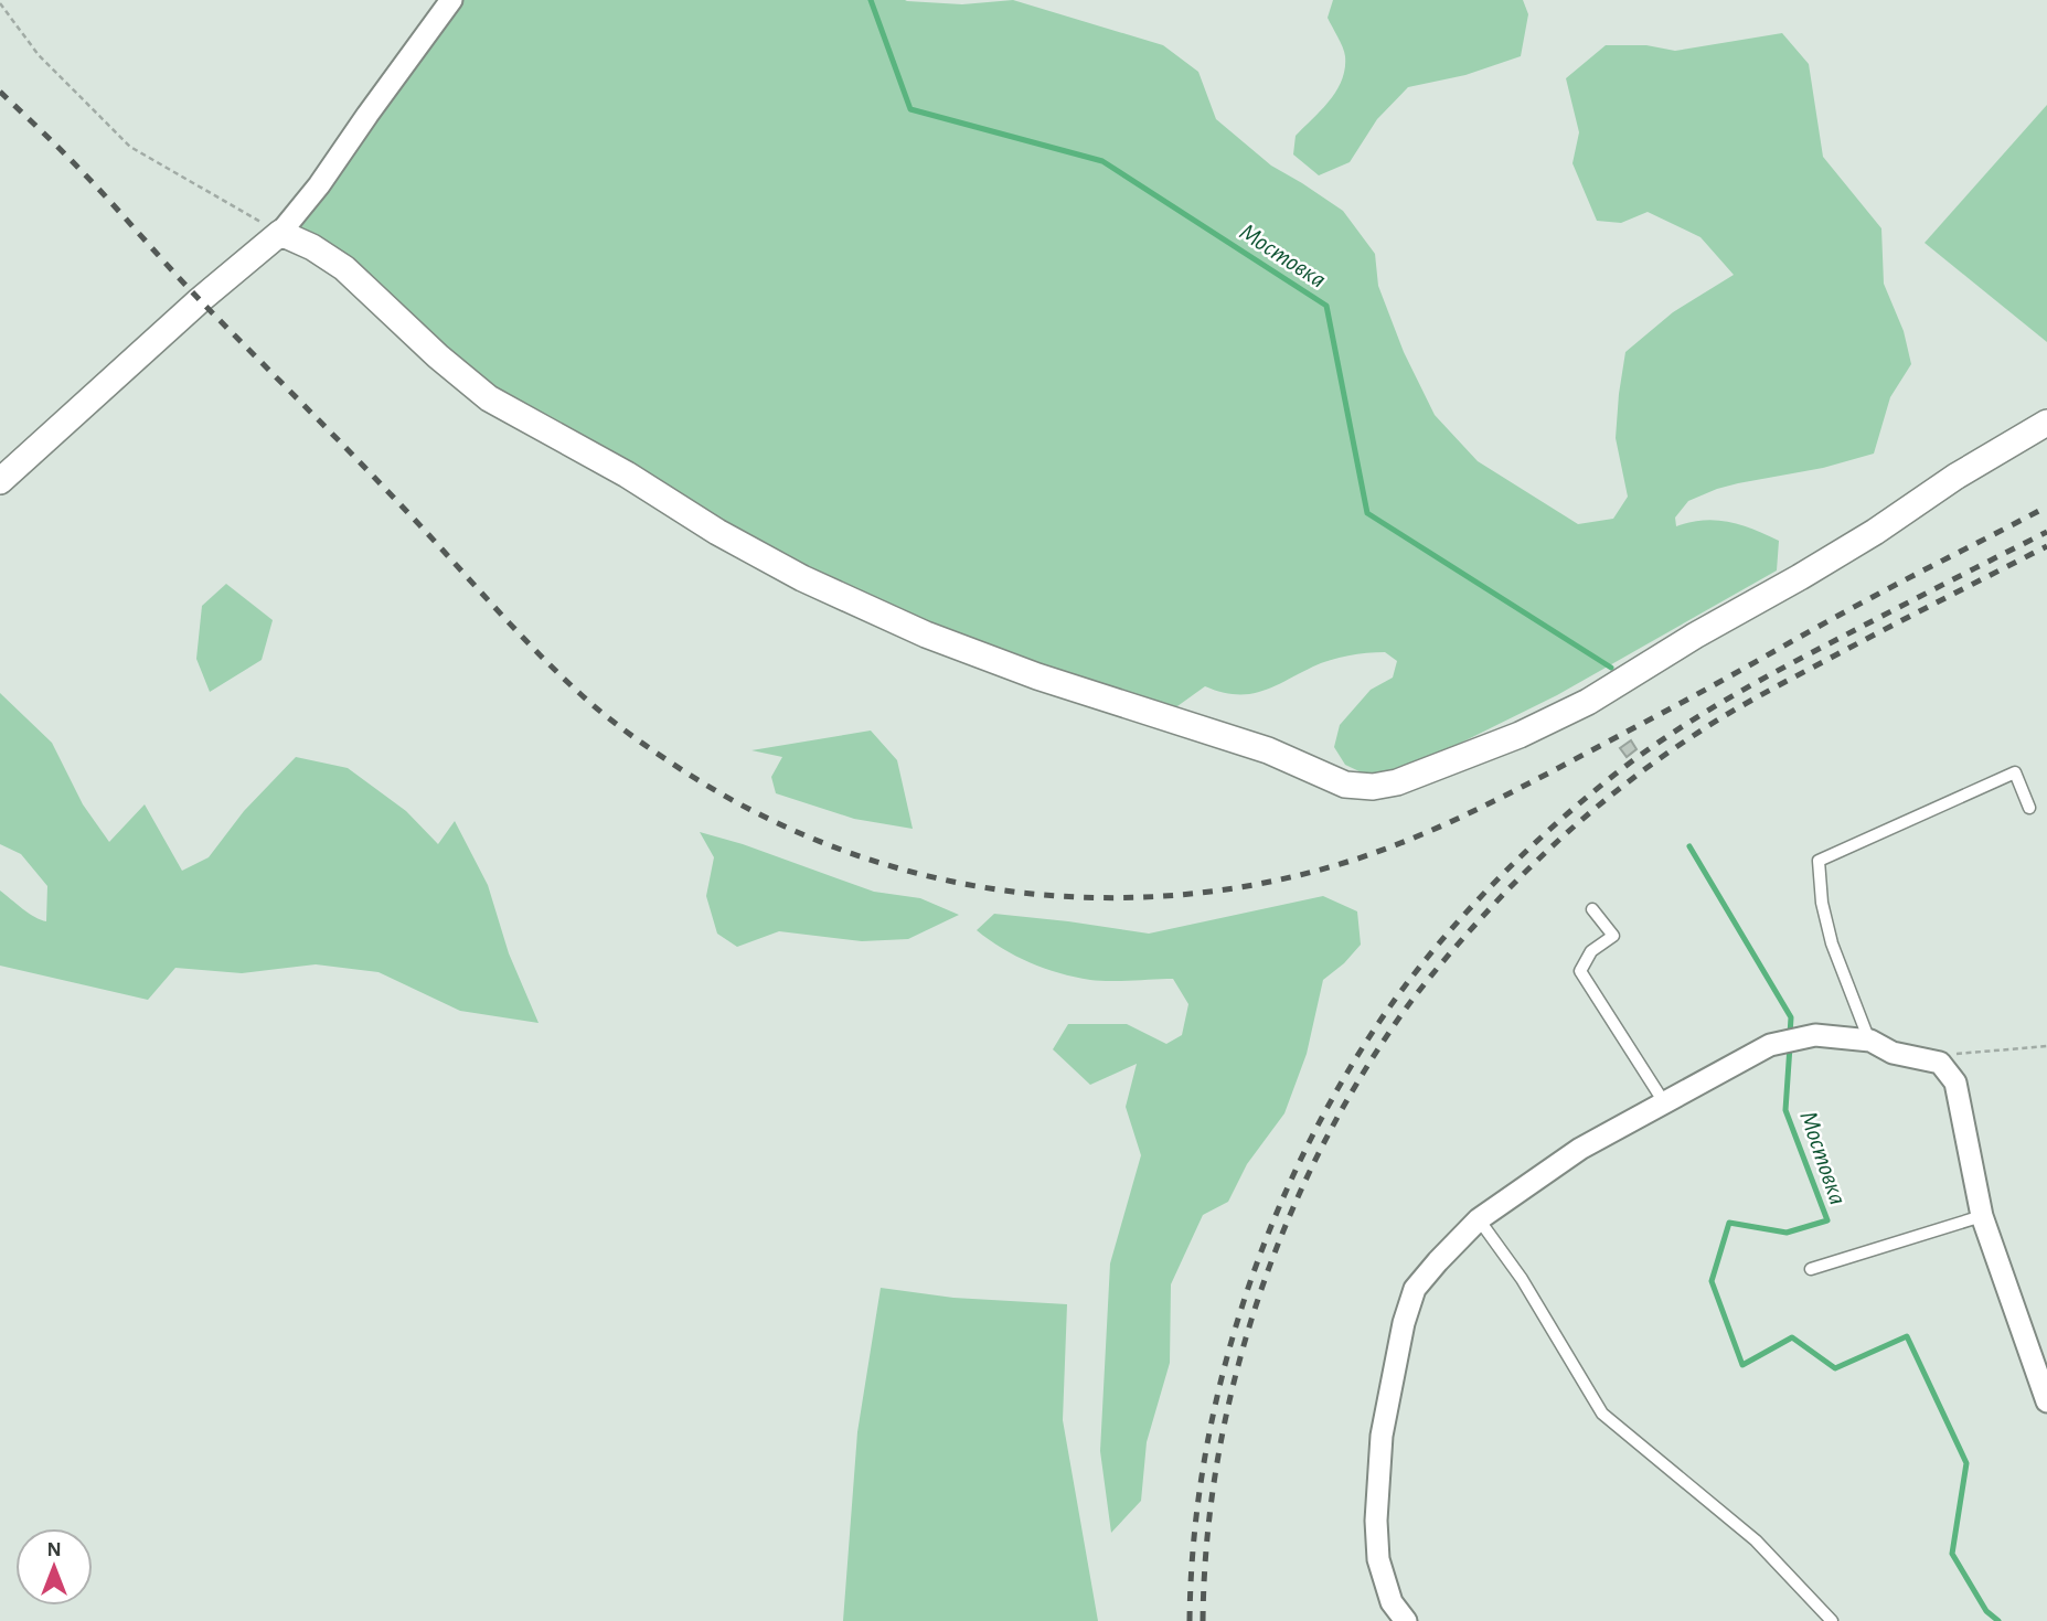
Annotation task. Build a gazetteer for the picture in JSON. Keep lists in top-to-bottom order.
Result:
{
  "water": ["Мостовка"],
  "north": "top"
}
